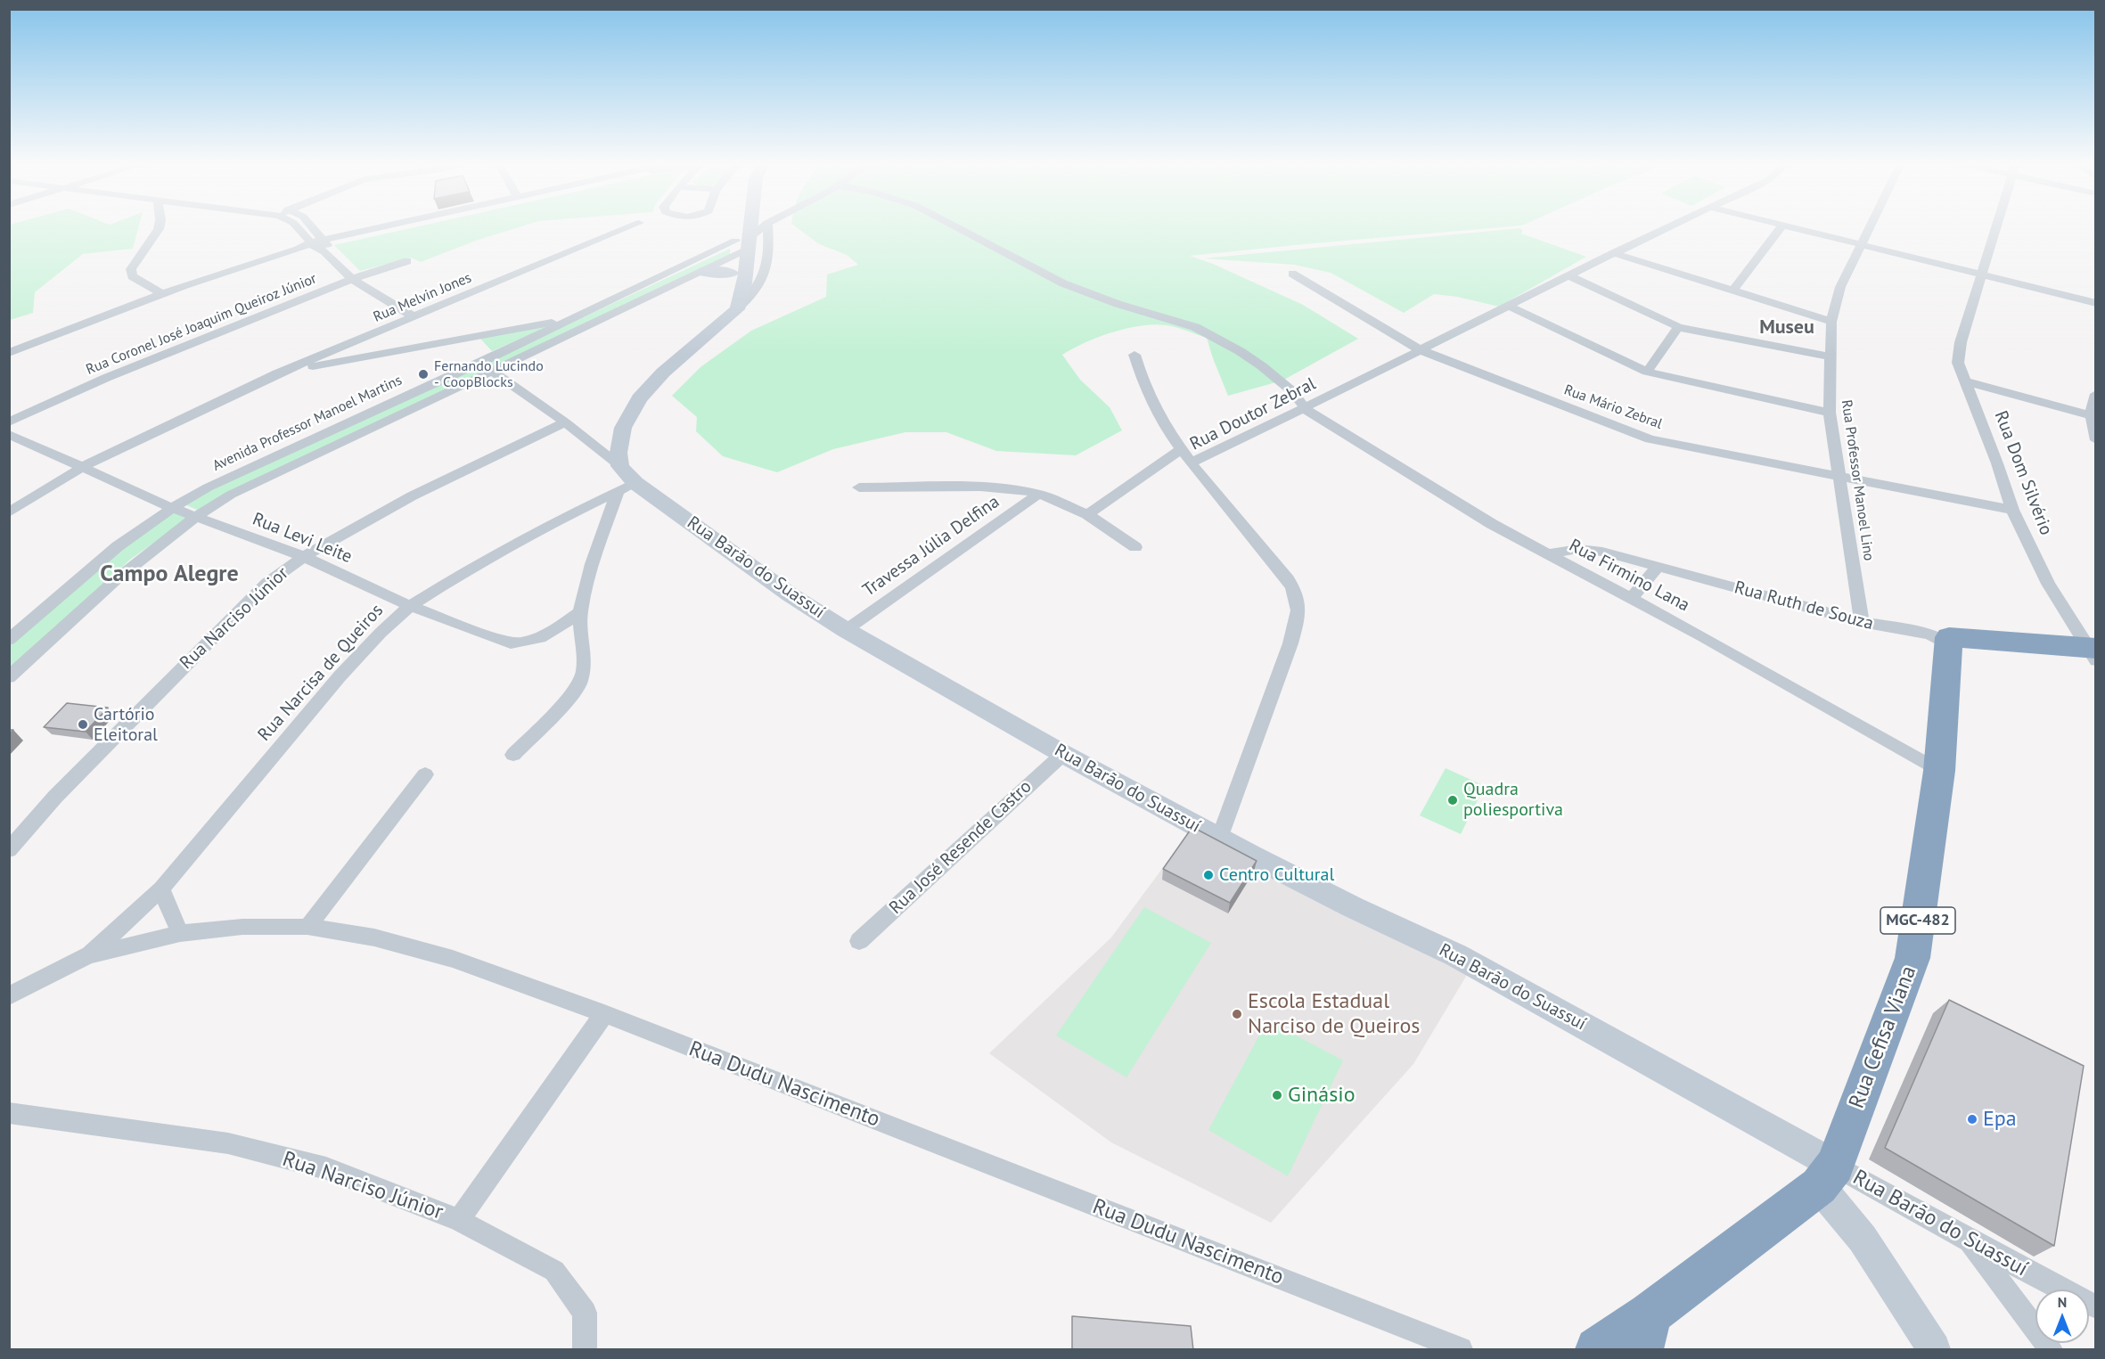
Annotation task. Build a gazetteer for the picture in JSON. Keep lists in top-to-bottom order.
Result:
{
  "streets": {
    "highway": ["Rua Ruth de Souza", "MGC-482", "Rua Cefisa Viana"],
    "main road": ["Rua Barão do Suassuí"],
    "street": [
      "Rua Melvin Jones",
      "Rua Coronel José Joaquim Queiroz Júnior",
      "Rua Mário Zebral",
      "Rua Doutor Zebral",
      "Avenida Professor Manoel Martins",
      "Rua Dom Silvério",
      "Rua Professor Manoel Lino",
      "Rua Levi Leite",
      "Travessa Júlia Delfina",
      "Rua Firmino Lana",
      "Rua Narciso Júnior",
      "Rua Narcisa de Queiros",
      "Rua José Resende Castro",
      "Rua Dudu Nascimento"
    ]
  },
  "crossings": [
    ["Rua Melvin Jones", "Avenida Professor Manoel Martins"],
    ["Rua Melvin Jones", "Rua Levi Leite"],
    ["Rua Mário Zebral", "Rua Doutor Zebral"],
    ["Rua Mário Zebral", "Rua Dom Silvério"],
    ["Rua Mário Zebral", "Rua Professor Manoel Lino"],
    ["Rua Doutor Zebral", "Rua Barão do Suassuí"],
    ["Rua Doutor Zebral", "Rua Firmino Lana"],
    ["Avenida Professor Manoel Martins", "Rua Levi Leite"],
    ["Avenida Professor Manoel Martins", "Rua Barão do Suassuí"],
    ["Rua Dom Silvério", "Rua Ruth de Souza"],
    ["Rua Professor Manoel Lino", "Rua Ruth de Souza"],
    ["Rua Levi Leite", "Rua Narciso Júnior"],
    ["Rua Levi Leite", "Rua Narcisa de Queiros"],
    ["Travessa Júlia Delfina", "Rua Barão do Suassuí"],
    ["Rua Barão do Suassuí", "Rua Narciso Júnior"],
    ["Rua Barão do Suassuí", "Rua Narcisa de Queiros"],
    ["Rua Barão do Suassuí", "Rua José Resende Castro"],
    ["Rua Barão do Suassuí", "Rua Cefisa Viana"],
    ["Rua Firmino Lana", "Rua Ruth de Souza"],
    ["Rua Firmino Lana", "Rua Cefisa Viana"],
    ["Rua Ruth de Souza", "Rua Cefisa Viana"],
    ["Rua Narcisa de Queiros", "Rua Dudu Nascimento"]
  ],
  "districts": ["Museu", "Campo Alegre"],
  "places": [
    "Fernando Lucindo - CoopBlocks",
    "Cartório Eleitoral",
    "Quadra poliesportiva",
    "Centro Cultural",
    "Escola Estadual Narciso de Queiros",
    "Ginásio",
    "Epa"
  ],
  "north": "top"
}
